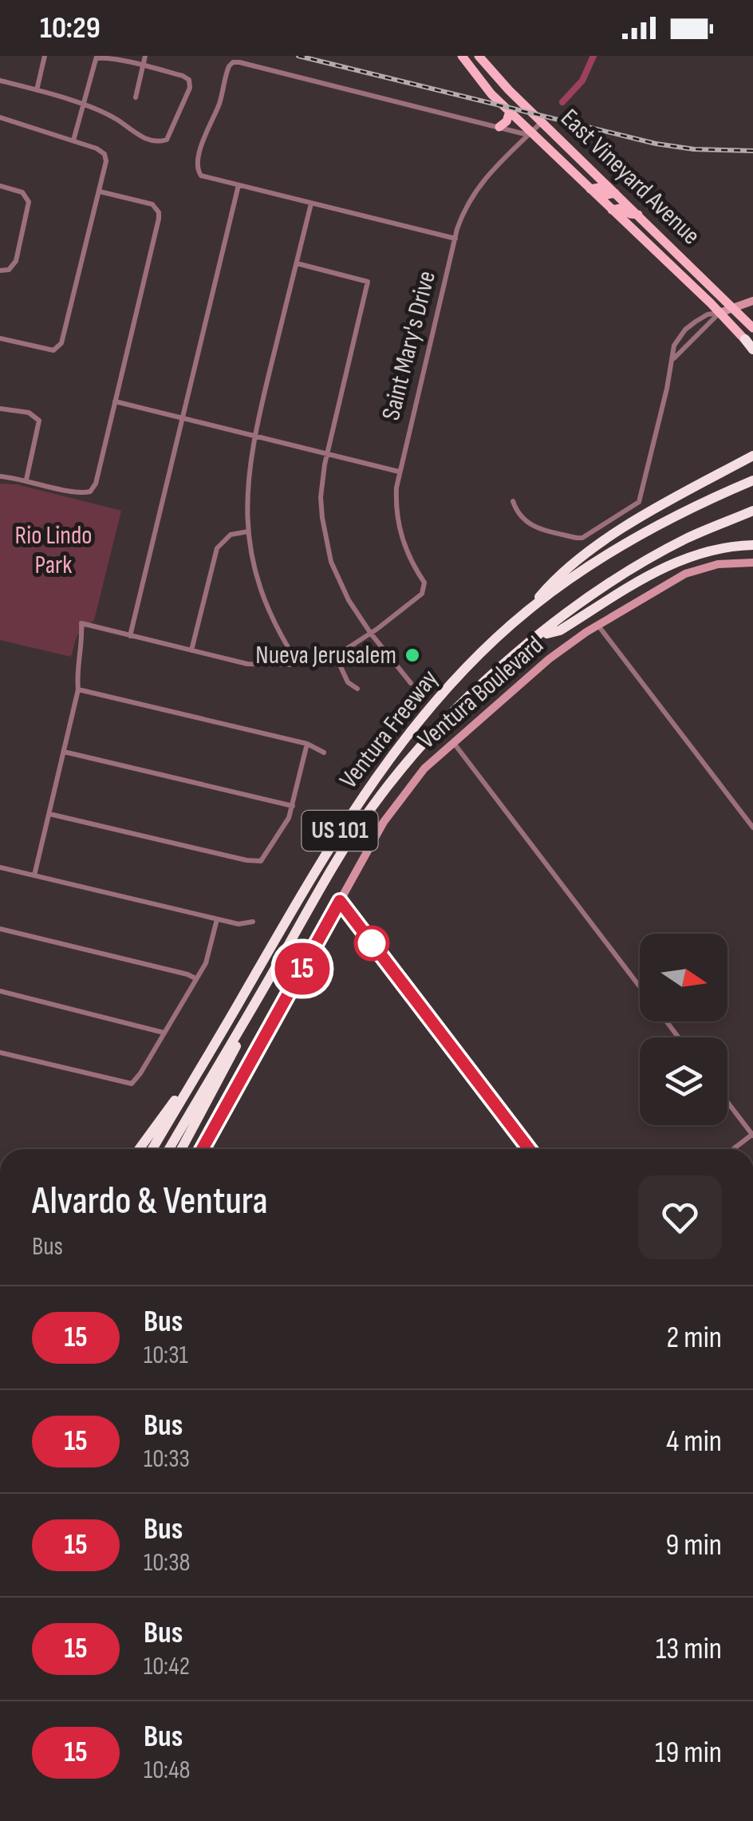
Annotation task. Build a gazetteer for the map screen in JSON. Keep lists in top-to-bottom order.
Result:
{
  "streets": {
    "highway": ["Ventura Freeway", "US 101"],
    "main road": ["East Vineyard Avenue"],
    "street": ["Saint Mary's Drive", "Ventura Boulevard"]
  },
  "crossings": [
    ["East Vineyard Avenue", "Saint Mary's Drive"]
  ],
  "parks": ["Rio Lindo Park"],
  "places": ["Nueva Jerusalem"],
  "lines": ["bus line 15"],
  "north": "right",
  "page": {
    "status": "10:29",
    "on_map": "15",
    "heading": ["Alvardo & Ventura", "Bus"],
    "list": [
      {
        "mark": "15",
        "name": "Bus",
        "note": "10:31",
        "value": "2 min"
      },
      {
        "mark": "15",
        "name": "Bus",
        "note": "10:33",
        "value": "4 min"
      },
      {
        "mark": "15",
        "name": "Bus",
        "note": "10:38",
        "value": "9 min"
      },
      {
        "mark": "15",
        "name": "Bus",
        "note": "10:42",
        "value": "13 min"
      },
      {
        "mark": "15",
        "name": "Bus",
        "note": "10:48",
        "value": "19 min"
      }
    ]
  }
}
